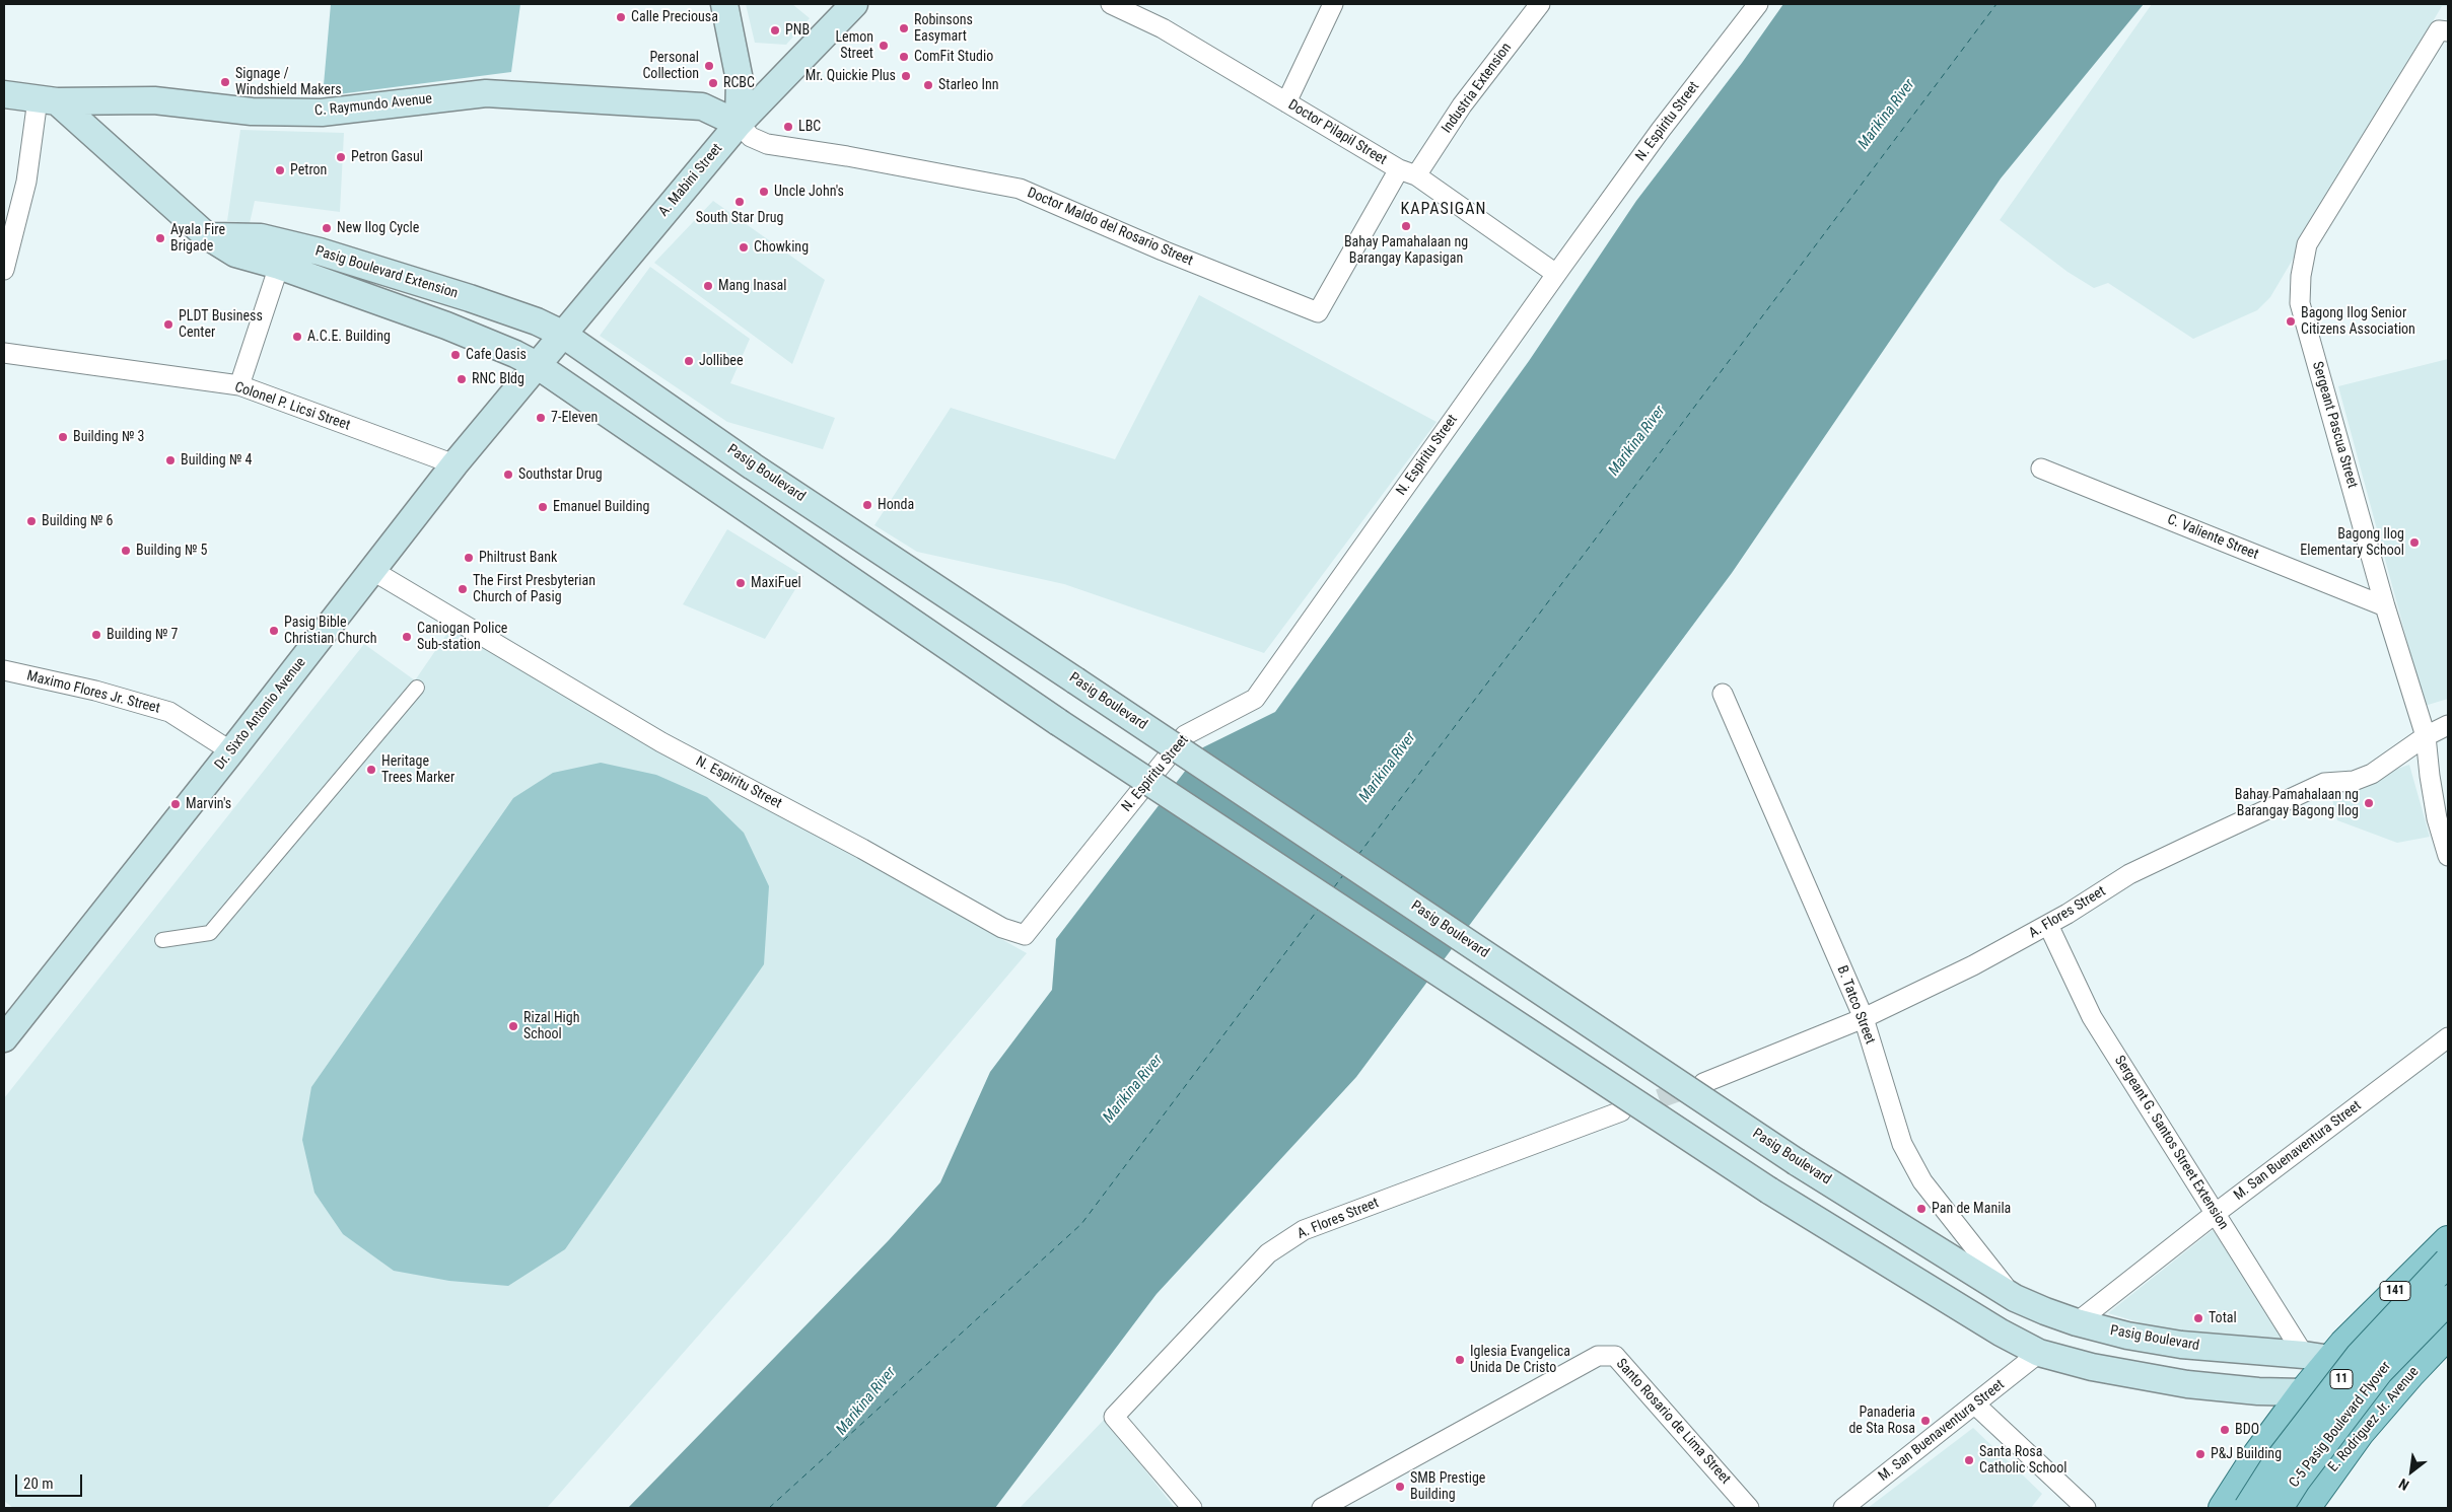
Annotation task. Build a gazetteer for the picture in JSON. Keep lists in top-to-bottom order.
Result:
{
  "streets": {
    "main road": [
      "C. Raymundo Avenue",
      "A. Mabini Street",
      "Pasig Boulevard Extension",
      "Pasig Boulevard",
      "Dr. Sixto Antonio Avenue",
      "141",
      "11",
      "E. Rodriguez Jr. Avenue",
      "C-5 Pasig Boulevard Flyover"
    ],
    "street": [
      "Industria Extension",
      "N. Espiritu Street",
      "Doctor Pilapil Street",
      "Doctor Maldo del Rosario Street",
      "Colonel P. Licsi Street",
      "Sergeant Pascua Street",
      "C. Valiente Street",
      "Maximo Flores Jr. Street",
      "A. Flores Street",
      "B. Tatco Street",
      "Sergeant G. Santos Street Extension",
      "M. San Buenaventura Street",
      "Santo Rosario de Lima Street"
    ]
  },
  "crossings": [
    ["Industria Extension", "Doctor Pilapil Street"],
    ["Industria Extension", "Doctor Maldo del Rosario Street"],
    ["C. Raymundo Avenue", "A. Mabini Street"],
    ["C. Raymundo Avenue", "Doctor Maldo del Rosario Street"],
    ["C. Raymundo Avenue", "Pasig Boulevard Extension"],
    ["N. Espiritu Street", "Doctor Pilapil Street"],
    ["N. Espiritu Street", "Dr. Sixto Antonio Avenue"],
    ["Doctor Pilapil Street", "Doctor Maldo del Rosario Street"],
    ["A. Mabini Street", "Doctor Maldo del Rosario Street"],
    ["A. Mabini Street", "Pasig Boulevard Extension"],
    ["A. Mabini Street", "Pasig Boulevard"],
    ["A. Mabini Street", "Dr. Sixto Antonio Avenue"],
    ["Pasig Boulevard Extension", "Pasig Boulevard"],
    ["Pasig Boulevard Extension", "Dr. Sixto Antonio Avenue"],
    ["Colonel P. Licsi Street", "Dr. Sixto Antonio Avenue"],
    ["Sergeant Pascua Street", "C. Valiente Street"],
    ["Sergeant Pascua Street", "A. Flores Street"],
    ["Pasig Boulevard", "B. Tatco Street"],
    ["Pasig Boulevard", "Sergeant G. Santos Street Extension"],
    ["Pasig Boulevard", "M. San Buenaventura Street"],
    ["Pasig Boulevard", "141"],
    ["Pasig Boulevard", "E. Rodriguez Jr. Avenue"],
    ["Maximo Flores Jr. Street", "Dr. Sixto Antonio Avenue"],
    ["A. Flores Street", "B. Tatco Street"],
    ["A. Flores Street", "Sergeant G. Santos Street Extension"],
    ["Sergeant G. Santos Street Extension", "M. San Buenaventura Street"],
    ["Sergeant G. Santos Street Extension", "141"]
  ],
  "districts": ["KAPASIGAN"],
  "water": ["Marikina River"],
  "places": [
    "Calle Preciousa",
    "Robinsons Easymart",
    "PNB",
    "Lemon Street",
    "ComFit Studio",
    "Personal Collection",
    "Mr. Quickie Plus",
    "Signage / Windshield Makers",
    "RCBC",
    "Starleo Inn",
    "LBC",
    "Petron Gasul",
    "Petron",
    "Uncle John's",
    "South Star Drug",
    "Bahay Pamahalaan ng Barangay Kapasigan",
    "New Ilog Cycle",
    "Ayala Fire Brigade",
    "Chowking",
    "Mang Inasal",
    "Bagong Ilog Senior Citizens Association",
    "PLDT Business Center",
    "A.C.E. Building",
    "Cafe Oasis",
    "Jollibee",
    "RNC Bldg",
    "7-Eleven",
    "Building № 3",
    "Building № 4",
    "Southstar Drug",
    "Honda",
    "Emanuel Building",
    "Building № 6",
    "Bagong Ilog Elementary School",
    "Building № 5",
    "Philtrust Bank",
    "MaxiFuel",
    "The First Presbyterian Church of Pasig",
    "Pasig Bible Christian Church",
    "Building № 7",
    "Caniogan Police Sub-station",
    "Heritage Trees Marker",
    "Bahay Pamahalaan ng Barangay Bagong Ilog",
    "Marvin's",
    "Rizal High School",
    "Pan de Manila",
    "Total",
    "Iglesia Evangelica Unida De Cristo",
    "Panaderia de Sta Rosa",
    "BDO",
    "P&J Building",
    "Santa Rosa Catholic School",
    "SMB Prestige Building"
  ],
  "scale_bar": "20 m",
  "north": "bottom left"
}
